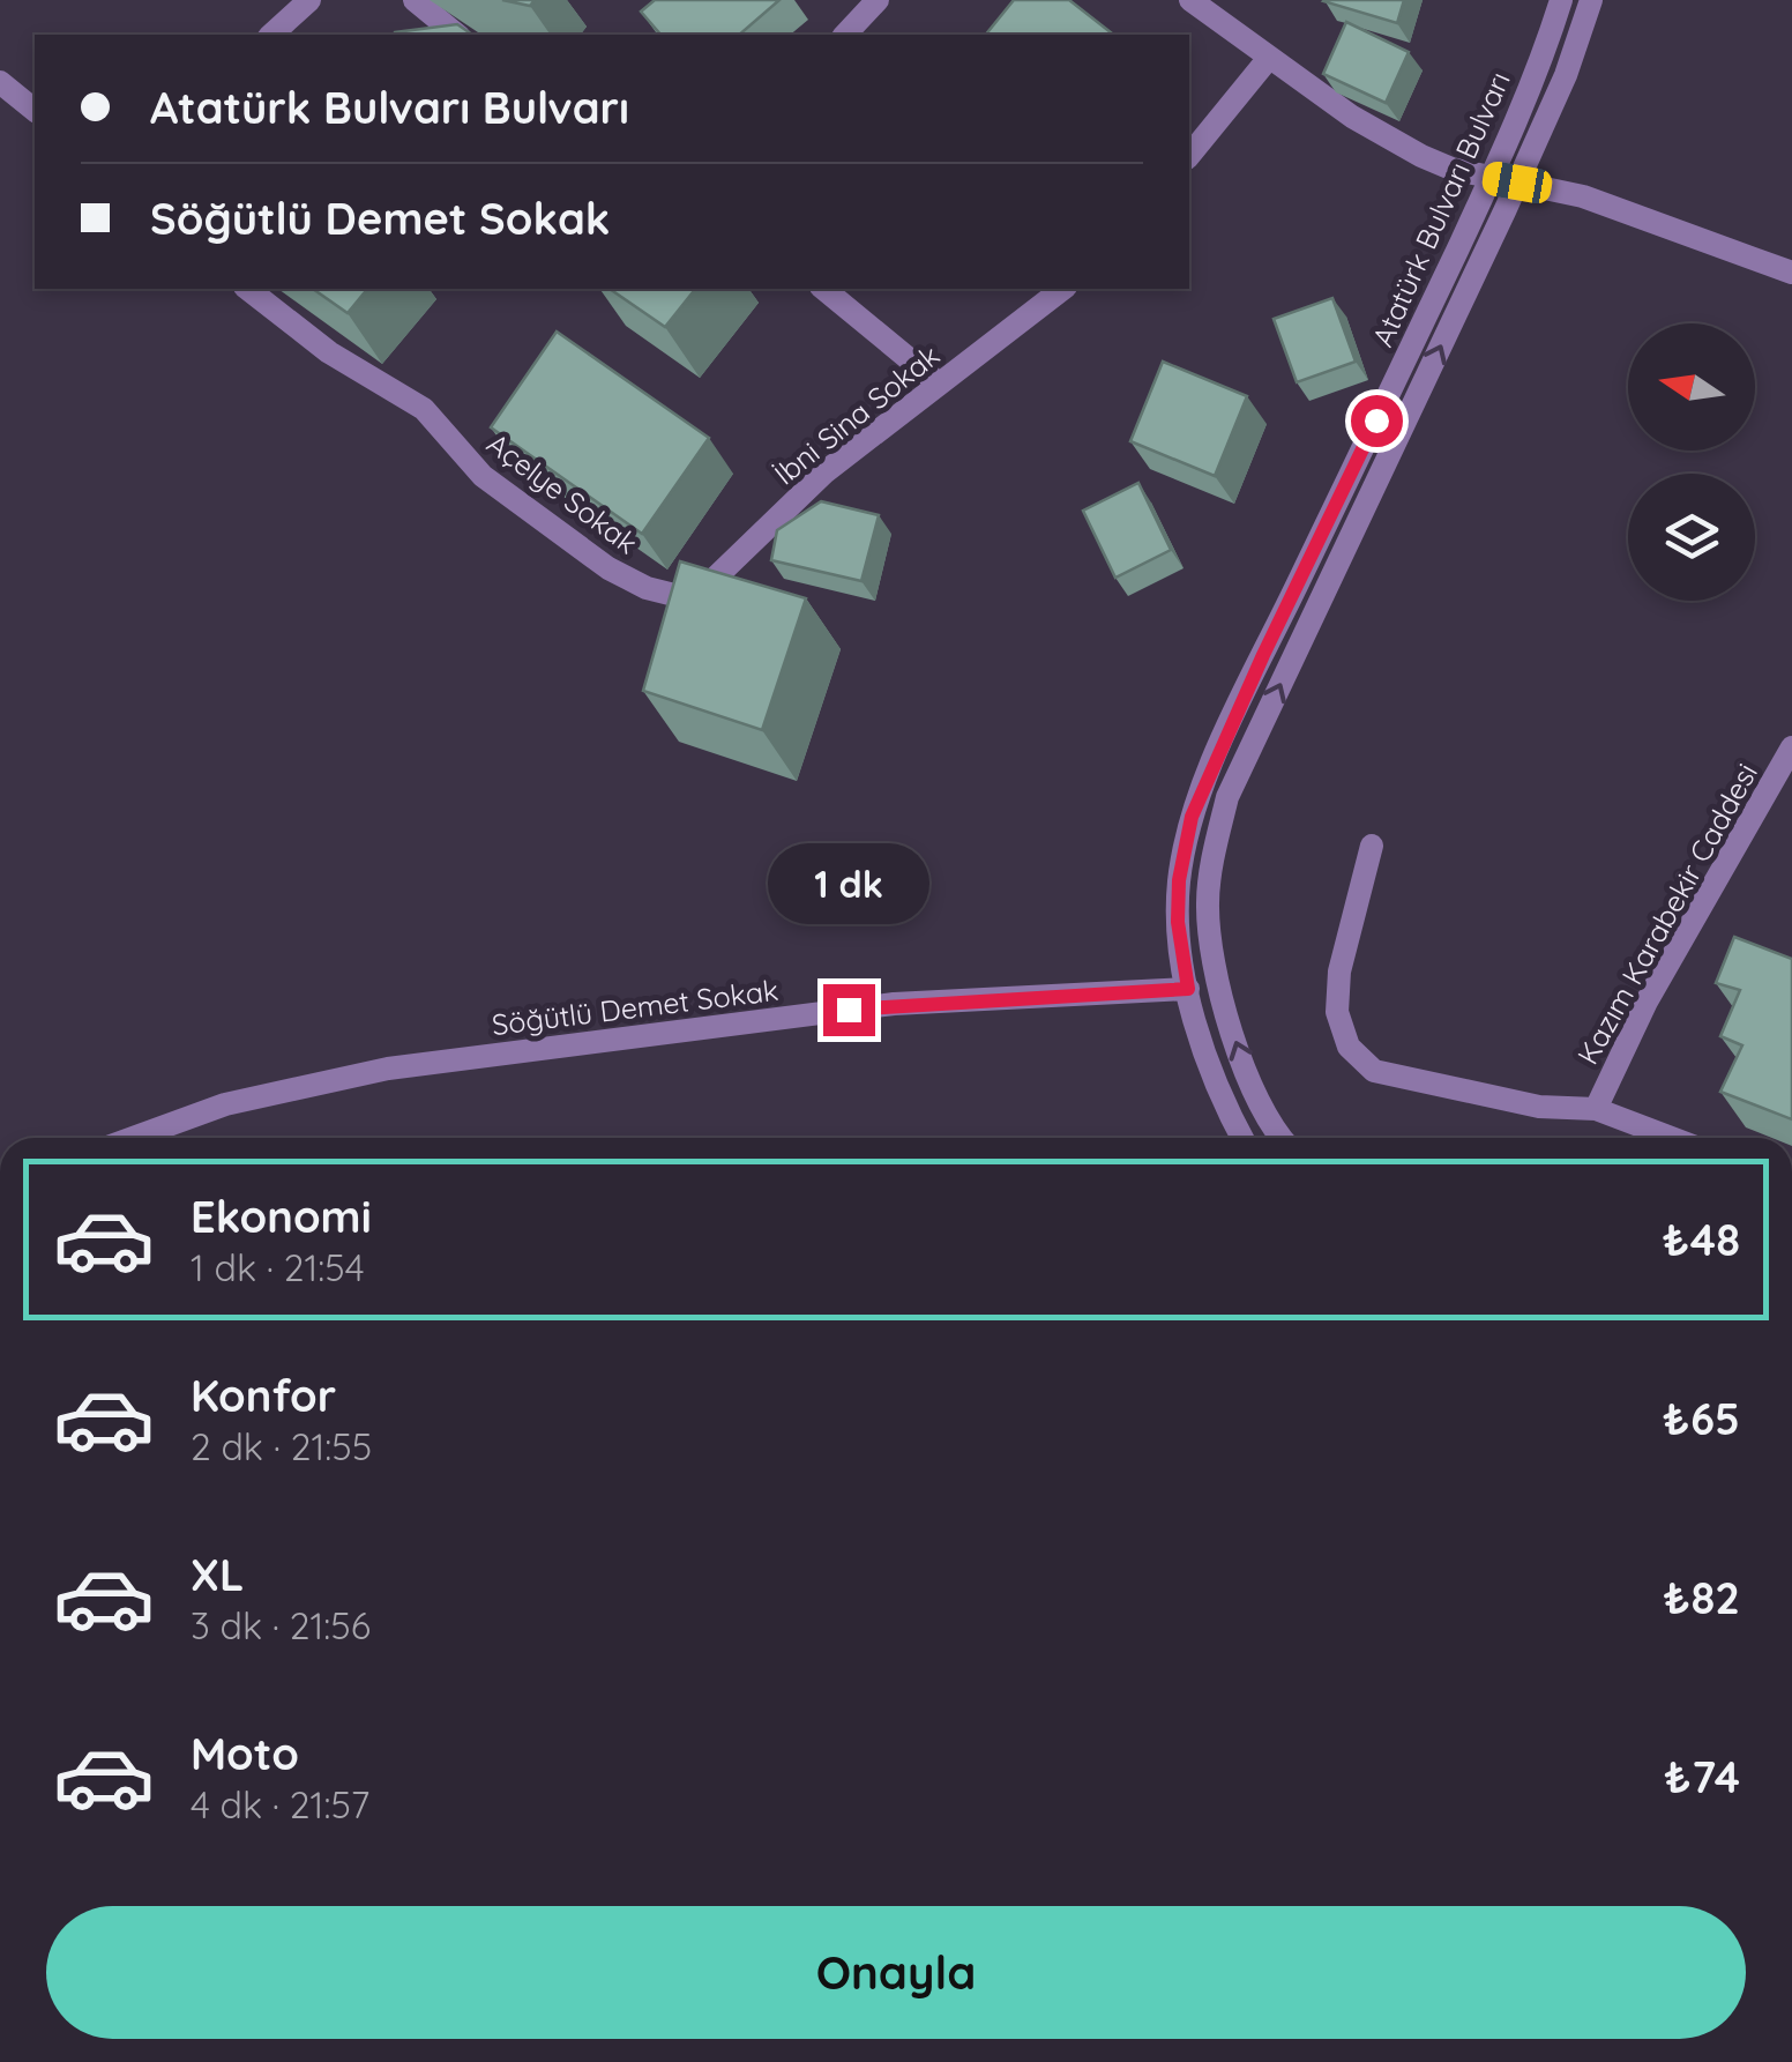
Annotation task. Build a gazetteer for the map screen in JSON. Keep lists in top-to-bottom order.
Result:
{
  "streets": {
    "street": [
      "Atatürk Bulvarı Bulvarı",
      "İbni Sina Sokak",
      "Açelye Sokak",
      "Kazım Karabekir Caddesi",
      "Söğütlü Demet Sokak"
    ]
  },
  "crossings": [
    ["Atatürk Bulvarı Bulvarı", "Söğütlü Demet Sokak"],
    ["İbni Sina Sokak", "Açelye Sokak"]
  ],
  "north": "left",
  "page": {
    "banner": ["Atatürk Bulvarı Bulvarı", "Söğütlü Demet Sokak"],
    "bubble": "1 dk",
    "list": [
      {
        "name": "Ekonomi",
        "note": "1 dk · 21:54",
        "value": "₺48"
      },
      {
        "name": "Konfor",
        "note": "2 dk · 21:55",
        "value": "₺65"
      },
      {
        "name": "XL",
        "note": "3 dk · 21:56",
        "value": "₺82"
      },
      {
        "name": "Moto",
        "note": "4 dk · 21:57",
        "value": "₺74"
      }
    ],
    "buttons": "Onayla"
  }
}
